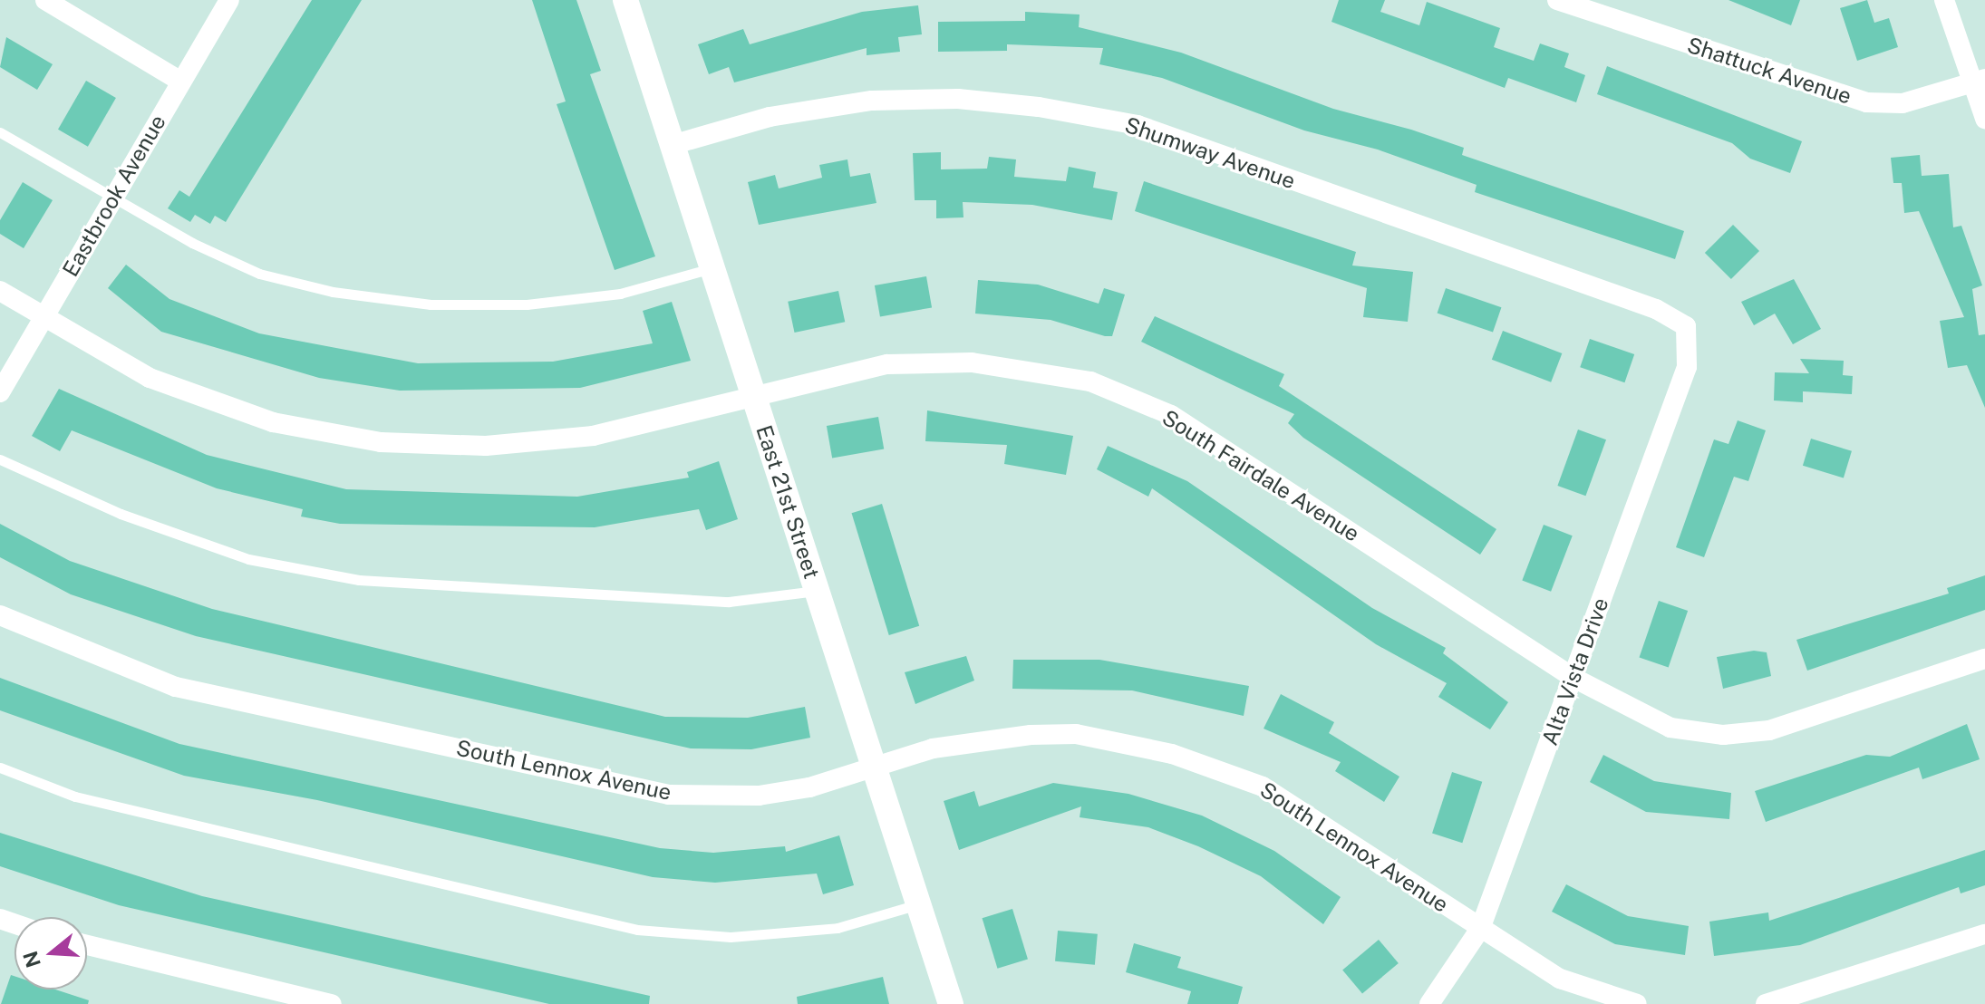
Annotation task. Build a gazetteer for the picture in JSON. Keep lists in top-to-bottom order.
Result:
{
  "streets": {
    "street": [
      "Shattuck Avenue",
      "Shumway Avenue",
      "Eastbrook Avenue",
      "South Fairdale Avenue",
      "East 21st Street",
      "Alta Vista Drive",
      "South Lennox Avenue"
    ]
  },
  "crossings": [
    ["Shumway Avenue", "East 21st Street"],
    ["Shumway Avenue", "Alta Vista Drive"],
    ["Eastbrook Avenue", "South Fairdale Avenue"],
    ["South Fairdale Avenue", "East 21st Street"],
    ["South Fairdale Avenue", "Alta Vista Drive"],
    ["East 21st Street", "South Lennox Avenue"],
    ["Alta Vista Drive", "South Lennox Avenue"]
  ],
  "north": "left"
}
